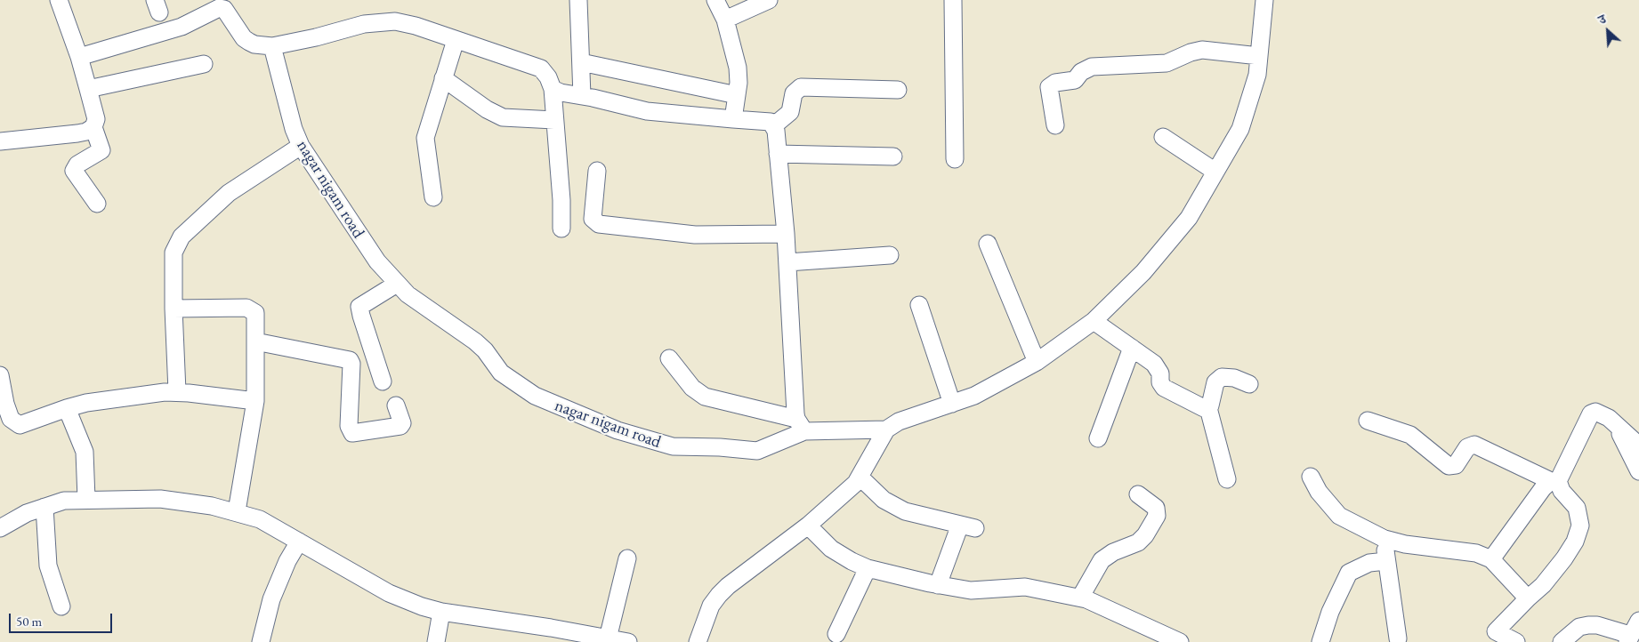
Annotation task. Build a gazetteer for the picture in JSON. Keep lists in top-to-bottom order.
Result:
{
  "streets": {
    "street": ["nagar nigam road"]
  },
  "scale_bar": "50 m",
  "north": "top left"
}
